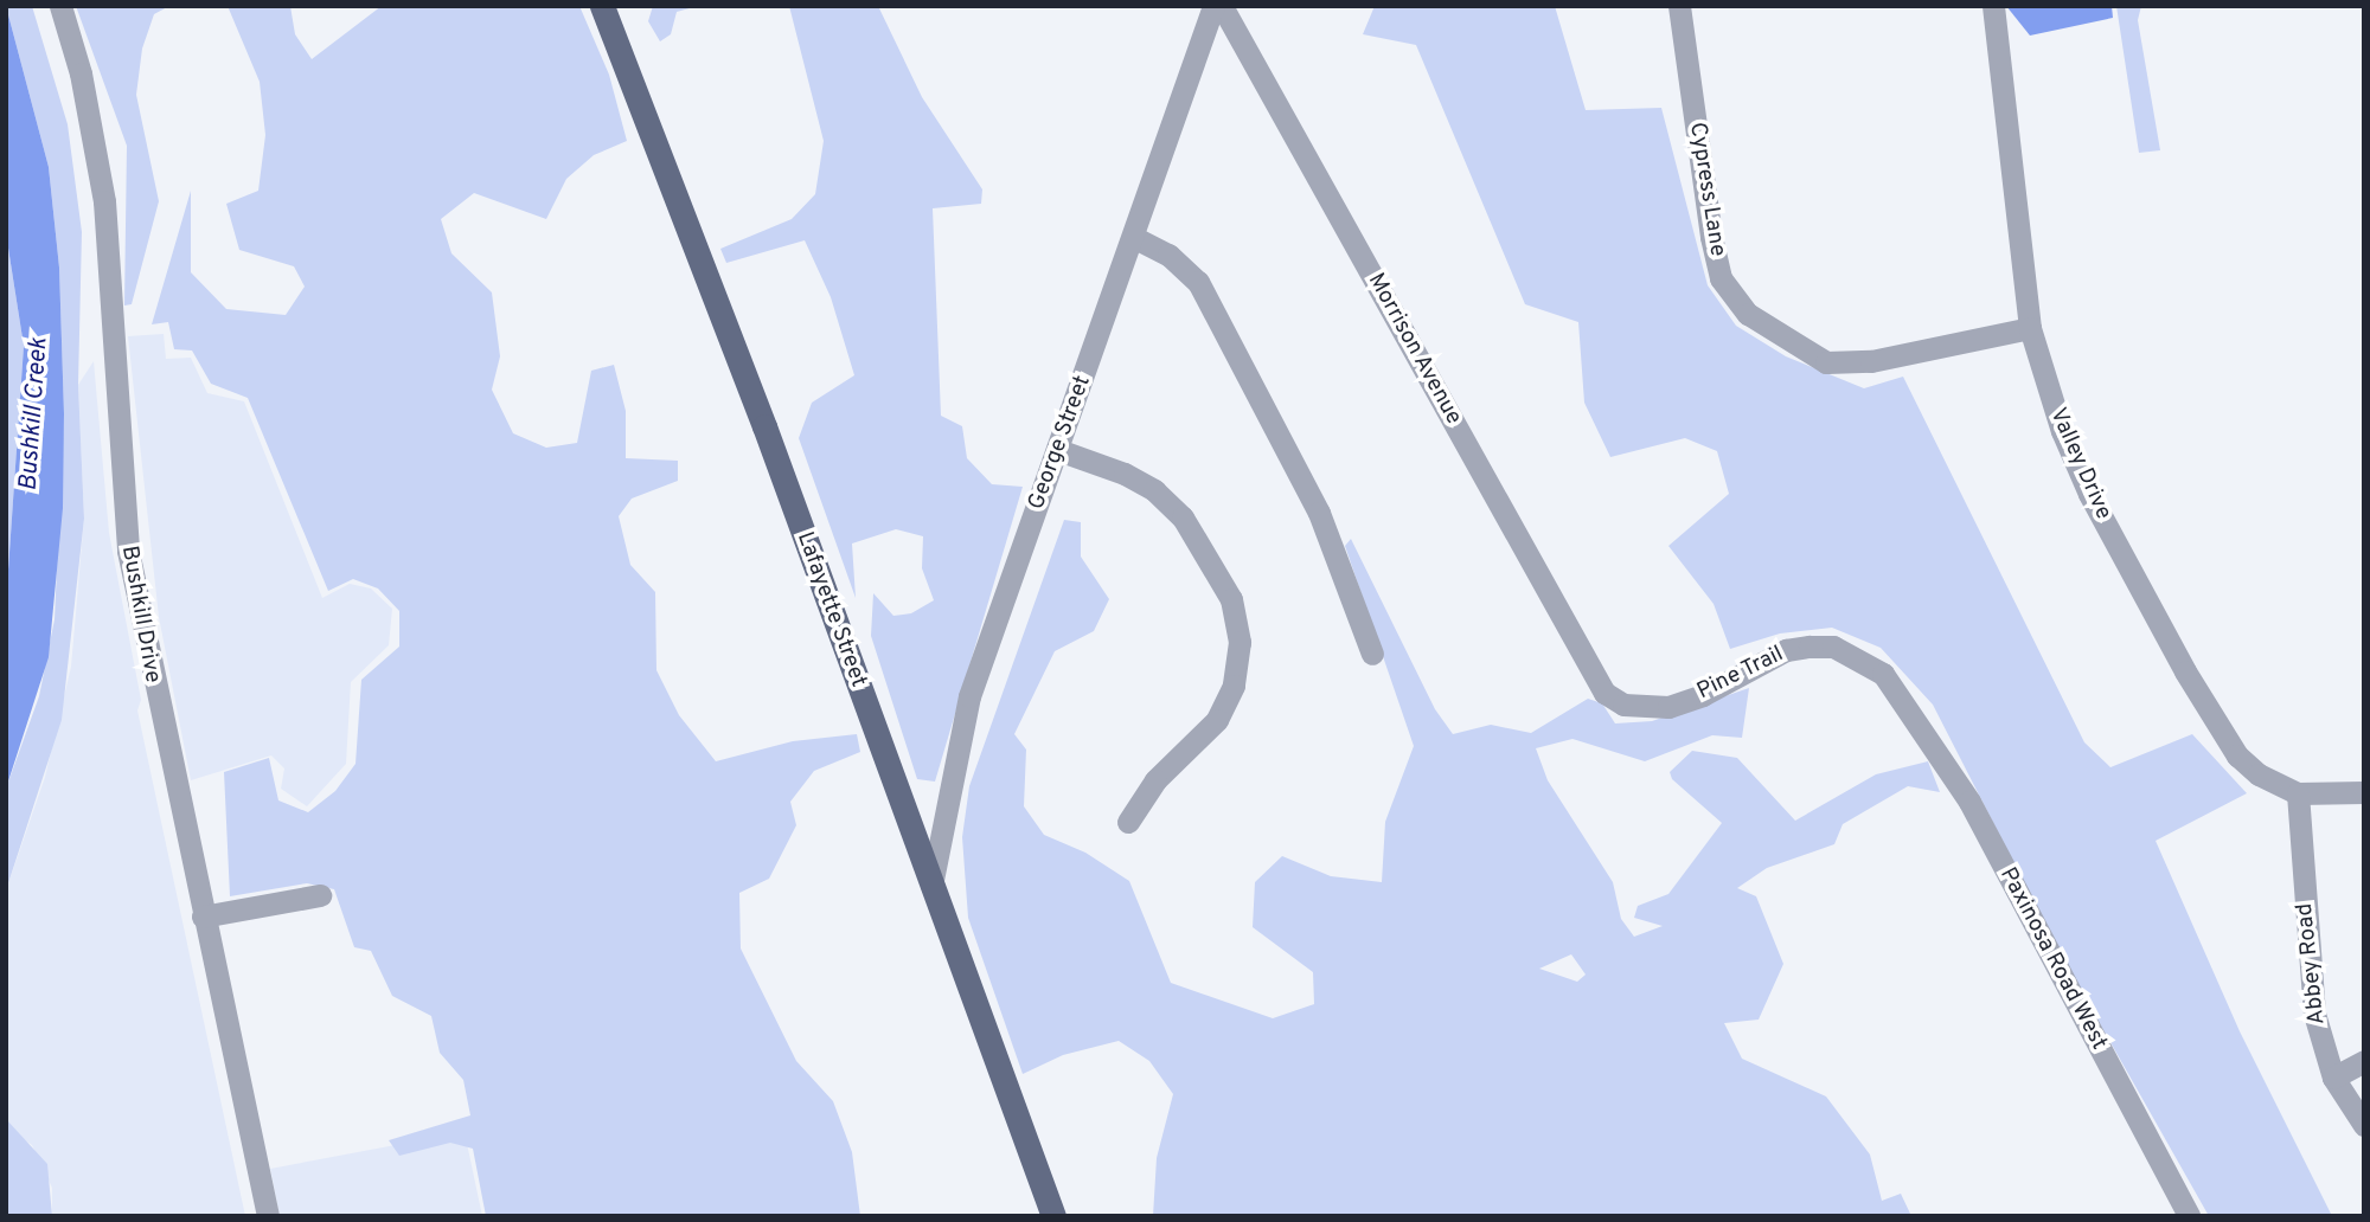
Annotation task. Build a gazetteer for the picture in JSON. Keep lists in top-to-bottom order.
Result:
{
  "streets": {
    "main road": ["Lafayette Street"],
    "street": [
      "Cypress Lane",
      "Morrison Avenue",
      "George Street",
      "Valley Drive",
      "Bushkill Drive",
      "Pine Trail",
      "Paxinosa Road West",
      "Abbey Road"
    ]
  },
  "crossings": [
    ["Cypress Lane", "Valley Drive"],
    ["Morrison Avenue", "Pine Trail"],
    ["George Street", "Lafayette Street"],
    ["Valley Drive", "Abbey Road"],
    ["Pine Trail", "Paxinosa Road West"]
  ],
  "water": ["Bushkill Creek"]
}
